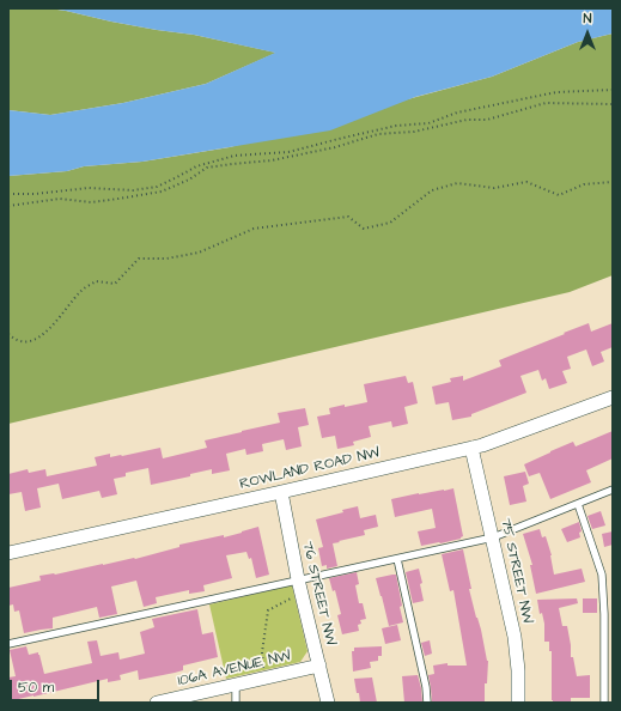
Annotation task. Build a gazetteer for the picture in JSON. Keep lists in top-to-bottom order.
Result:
{
  "streets": {
    "street": [
      "ROWLAND ROAD NW",
      "75 STREET NW",
      "76 STREET NW",
      "106A AVENUE NW"
    ]
  },
  "crossings": [
    ["ROWLAND ROAD NW", "75 STREET NW"],
    ["ROWLAND ROAD NW", "76 STREET NW"],
    ["76 STREET NW", "106A AVENUE NW"]
  ],
  "scale_bar": "50 m",
  "north": "top"
}
